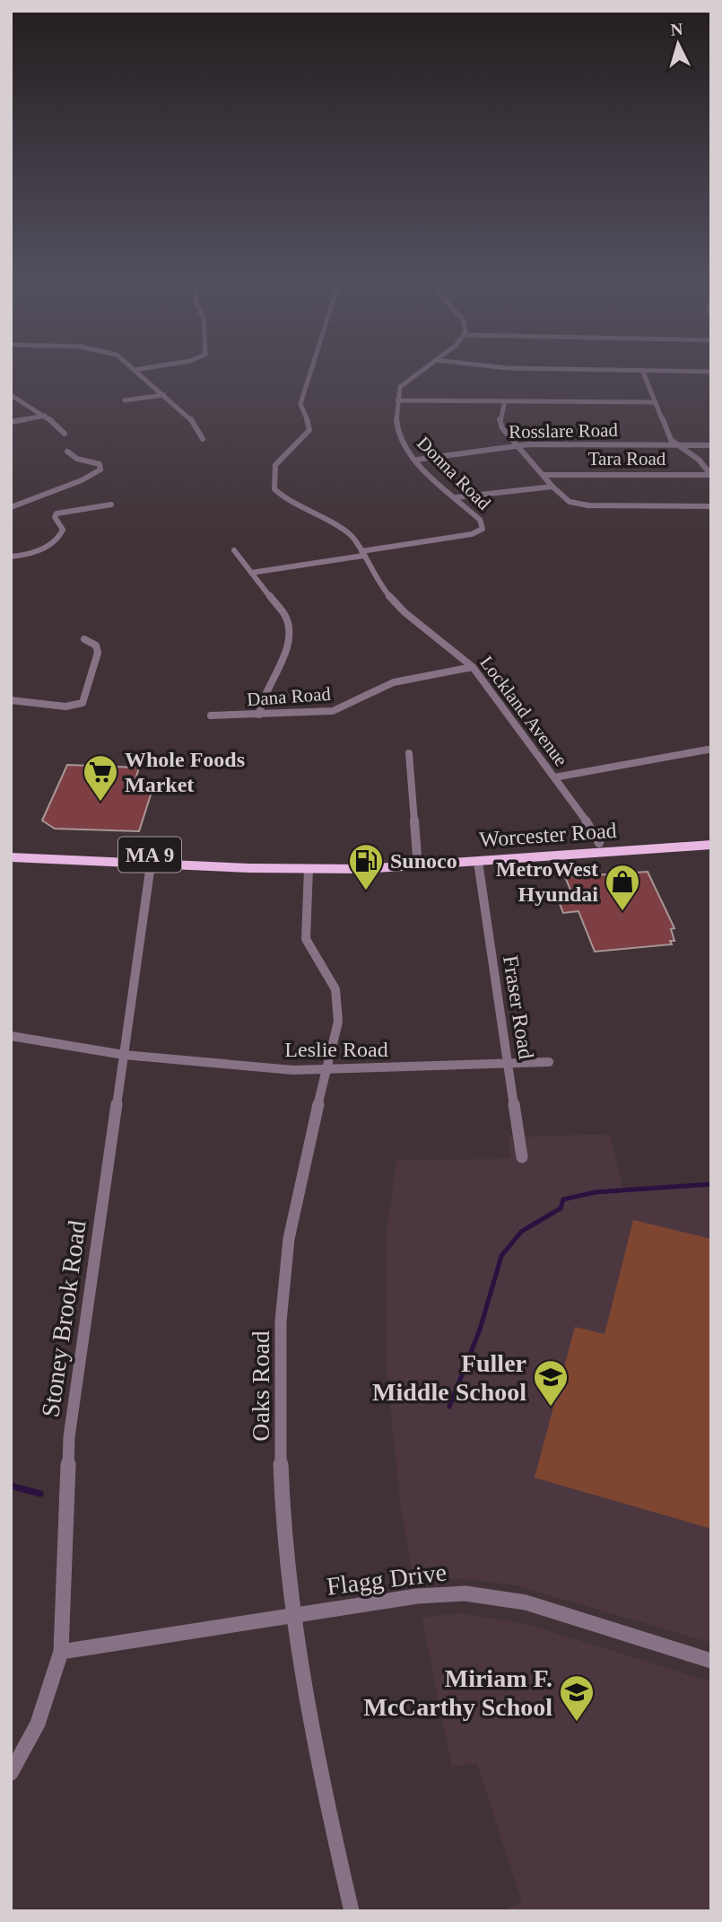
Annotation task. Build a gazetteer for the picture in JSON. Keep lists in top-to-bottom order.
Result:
{
  "streets": {
    "highway": ["Worcester Road", "MA 9"],
    "street": [
      "Rosslare Road",
      "Tara Road",
      "Donna Road",
      "Dana Road",
      "Lockland Avenue",
      "Fraser Road",
      "Leslie Road",
      "Stoney Brook Road",
      "Oaks Road",
      "Flagg Drive"
    ]
  },
  "crossings": [
    ["Rosslare Road", "Donna Road"],
    ["Donna Road", "Lockland Avenue"],
    ["Dana Road", "Lockland Avenue"],
    ["Lockland Avenue", "Worcester Road"],
    ["Worcester Road", "Fraser Road"],
    ["Worcester Road", "Stoney Brook Road"],
    ["Worcester Road", "Oaks Road"],
    ["Fraser Road", "Leslie Road"],
    ["Leslie Road", "Stoney Brook Road"],
    ["Leslie Road", "Oaks Road"],
    ["Stoney Brook Road", "Flagg Drive"],
    ["Oaks Road", "Flagg Drive"]
  ],
  "places": {
    "supermarket": ["Whole Foods Market"],
    "fuel station": ["Sunoco"],
    "shop": ["MetroWest Hyundai"],
    "school or university": ["Fuller Middle School", "Miriam F. McCarthy School"]
  },
  "north": "top"
}
